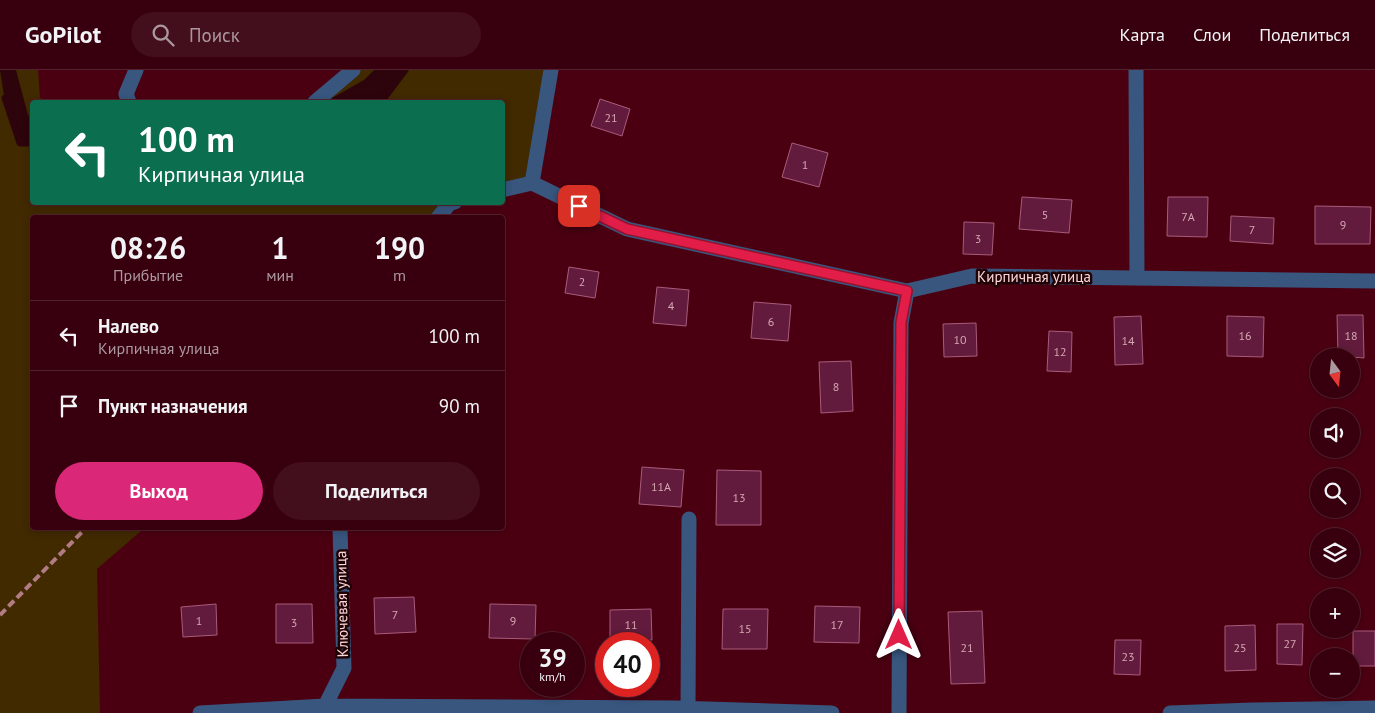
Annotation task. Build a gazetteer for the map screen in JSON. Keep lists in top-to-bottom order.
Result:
{
  "streets": {
    "street": ["Кирпичная улица", "Ключевая улица"]
  },
  "house_numbers": [
    "21",
    "1",
    "5",
    "7А",
    "9",
    "7",
    "3",
    "2",
    "4",
    "6",
    "16",
    "18",
    "10",
    "14",
    "12",
    "8",
    "11А",
    "13",
    "7",
    "1",
    "9",
    "3",
    "11",
    "17",
    "15",
    "27",
    "21",
    "25",
    "23"
  ],
  "north": "bottom",
  "page": {
    "header": "GoPilot",
    "search": "Поиск",
    "nav": ["Карта", "Слои", "Поделиться"],
    "turn": ["100 m", "Кирпичная улица"],
    "eta": [
      "08:26",
      "Прибытие",
      "1",
      "мин",
      "190",
      "m"
    ],
    "list": [
      {
        "name": "Налево",
        "note": "Кирпичная улица",
        "value": "100 m"
      },
      {
        "name": "Пункт назначения",
        "value": "90 m"
      }
    ],
    "map_buttons": ["+", "−"],
    "buttons": ["Выход", "Поделиться"],
    "speed": "39 km/h",
    "limit": "40"
  }
}
